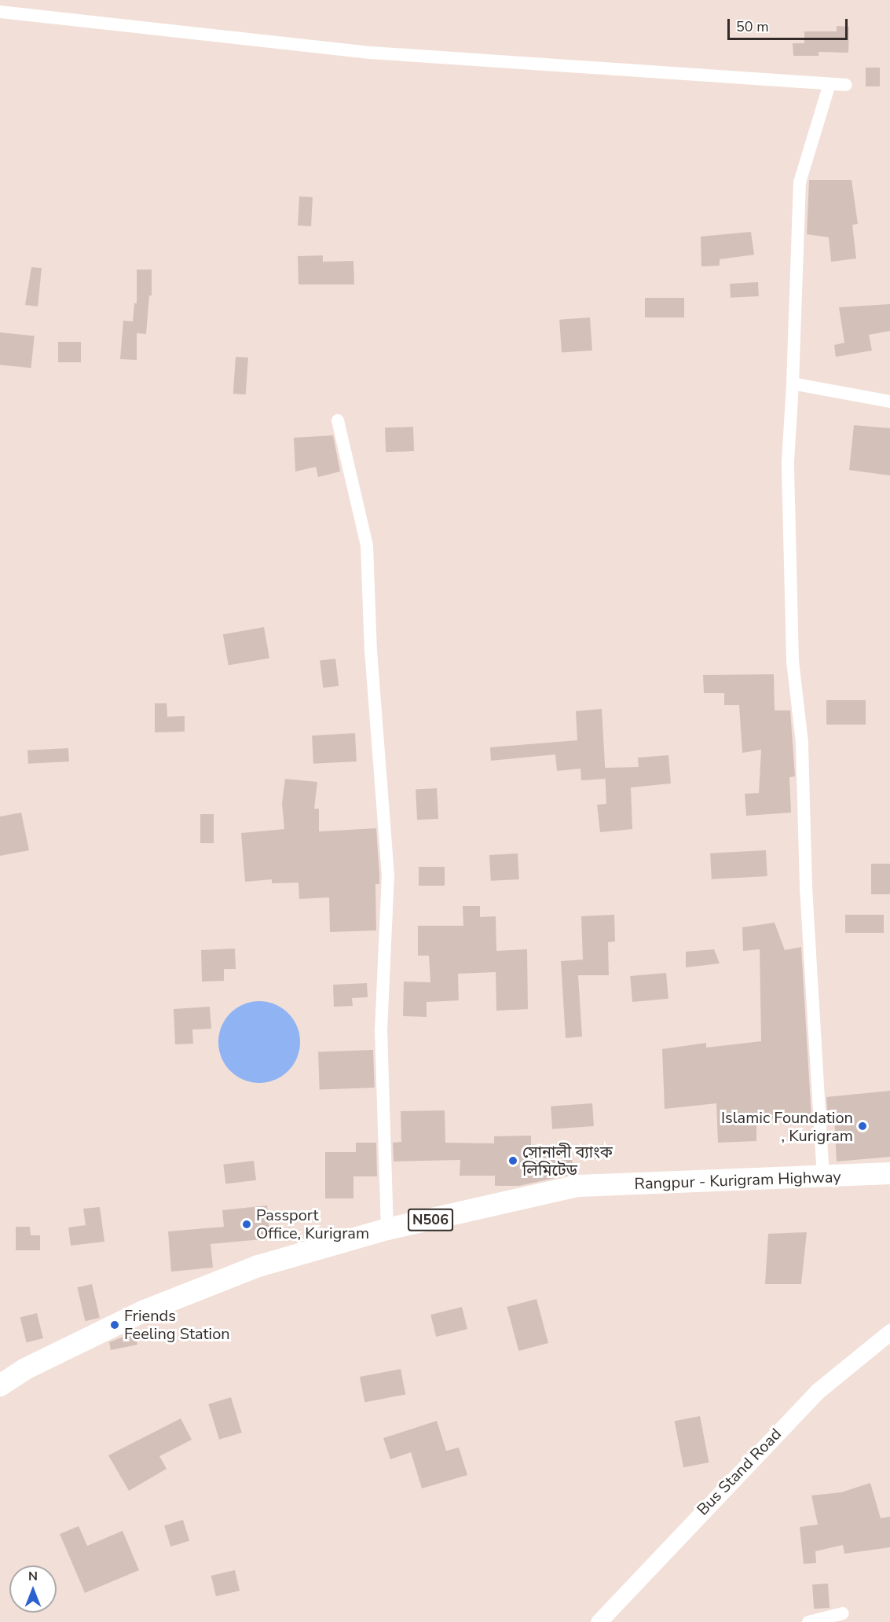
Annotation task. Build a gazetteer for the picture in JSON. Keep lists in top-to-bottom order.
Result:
{
  "streets": {
    "highway": ["Rangpur - Kurigram Highway", "N506"],
    "street": ["Bus Stand Road"]
  },
  "places": [
    "Islamic Foundation , Kurigram",
    "সোনালী ব্যাংক লিমিটেড",
    "Passport Office, Kurigram",
    "Friends Feeling Station"
  ],
  "scale_bar": "50 m",
  "north": "top"
}
